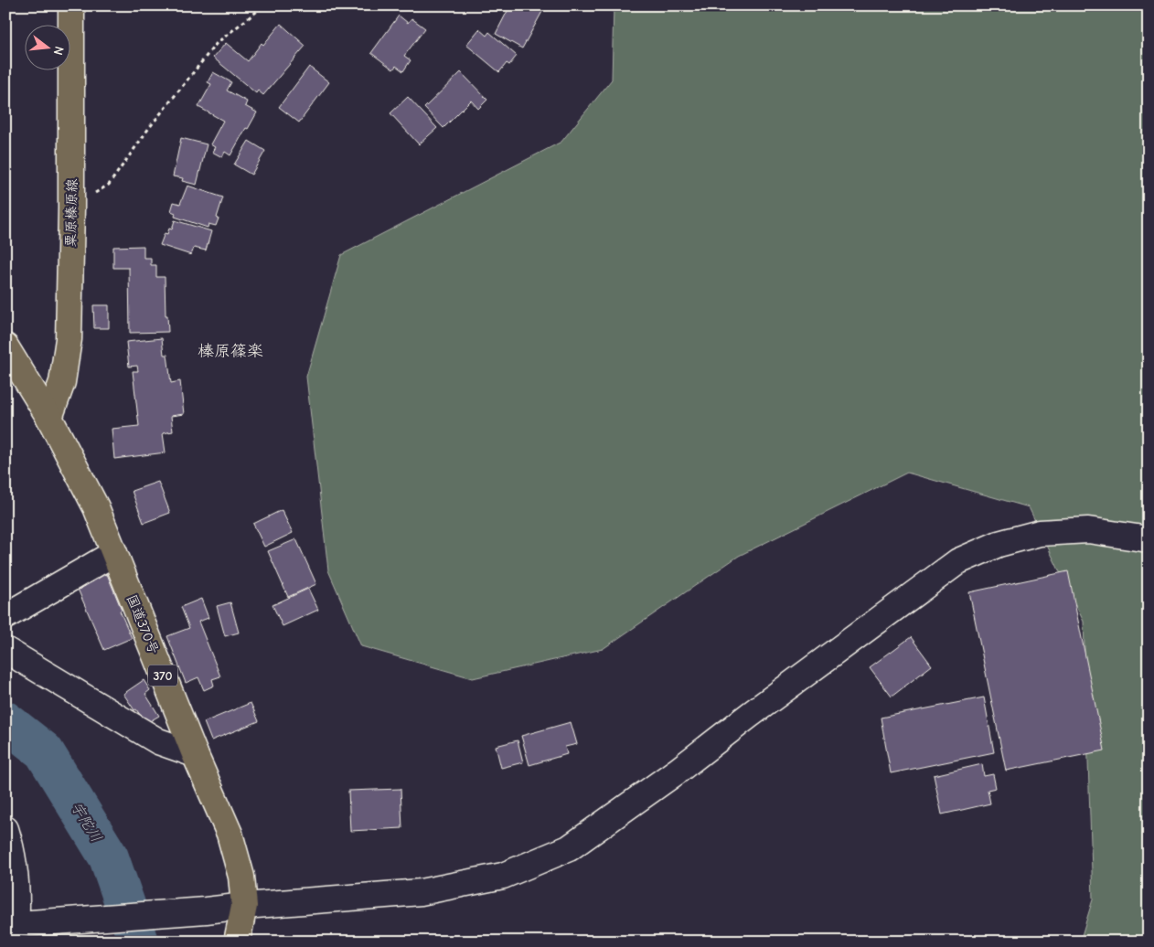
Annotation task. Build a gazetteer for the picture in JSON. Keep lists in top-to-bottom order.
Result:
{
  "streets": {
    "main road": ["粟原榛原線", "国道370号", "370"]
  },
  "crossings": [
    ["粟原榛原線", "国道370号"]
  ],
  "districts": ["榛原篠楽"],
  "water": ["宇陀川"],
  "north": "right"
}
